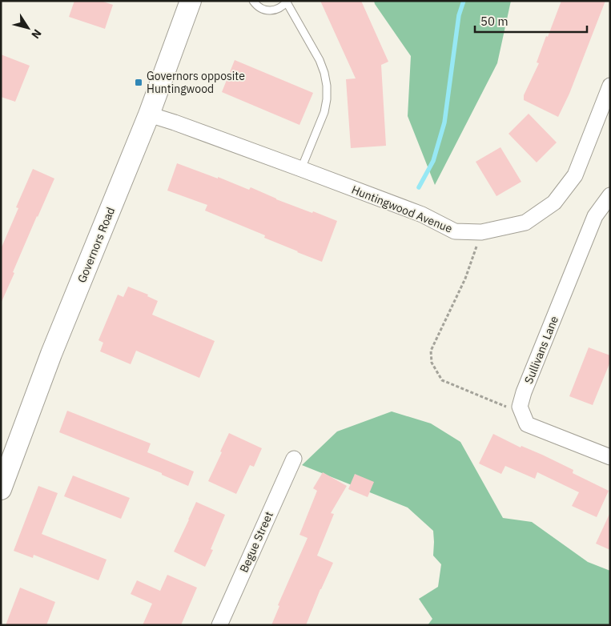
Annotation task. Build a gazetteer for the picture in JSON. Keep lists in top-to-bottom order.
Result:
{
  "streets": {
    "main road": ["Governors Road"],
    "street": ["Huntingwood Avenue", "Sullivans Lane", "Begue Street"]
  },
  "crossings": [
    ["Huntingwood Avenue", "Governors Road"]
  ],
  "places": {
    "transit": ["Governors opposite Huntingwood"]
  },
  "scale_bar": "50 m",
  "north": "bottom right"
}
